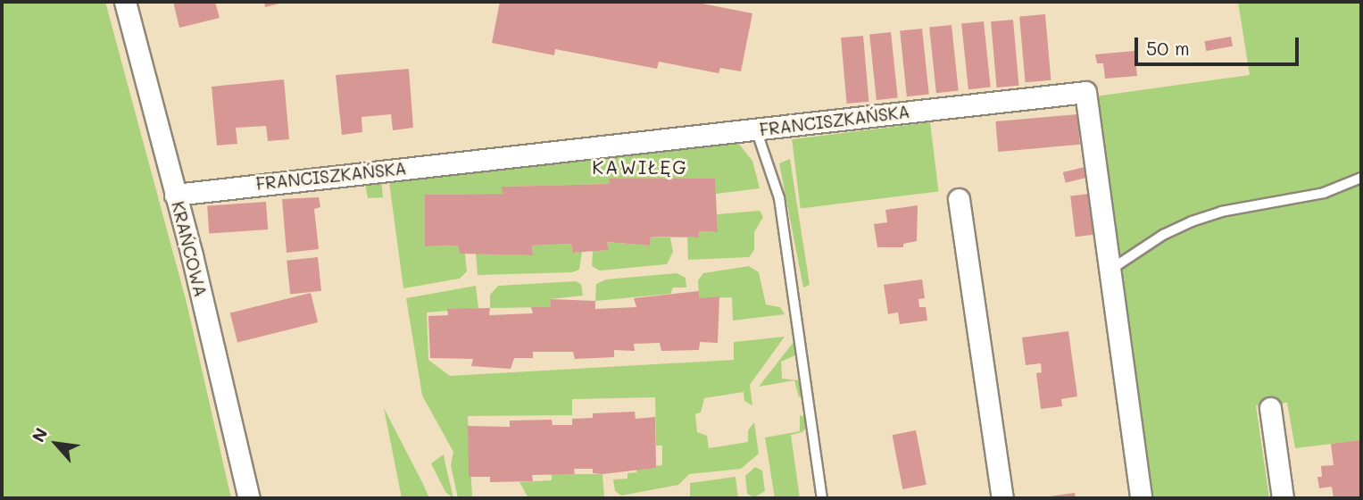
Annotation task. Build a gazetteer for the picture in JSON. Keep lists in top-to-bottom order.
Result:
{
  "streets": {
    "street": ["FRANCISZKAŃSKA", "KRAŃCOWA"]
  },
  "crossings": [
    ["FRANCISZKAŃSKA", "KRAŃCOWA"]
  ],
  "districts": ["KAWIŁĘG"],
  "scale_bar": "50 m",
  "north": "top left"
}
